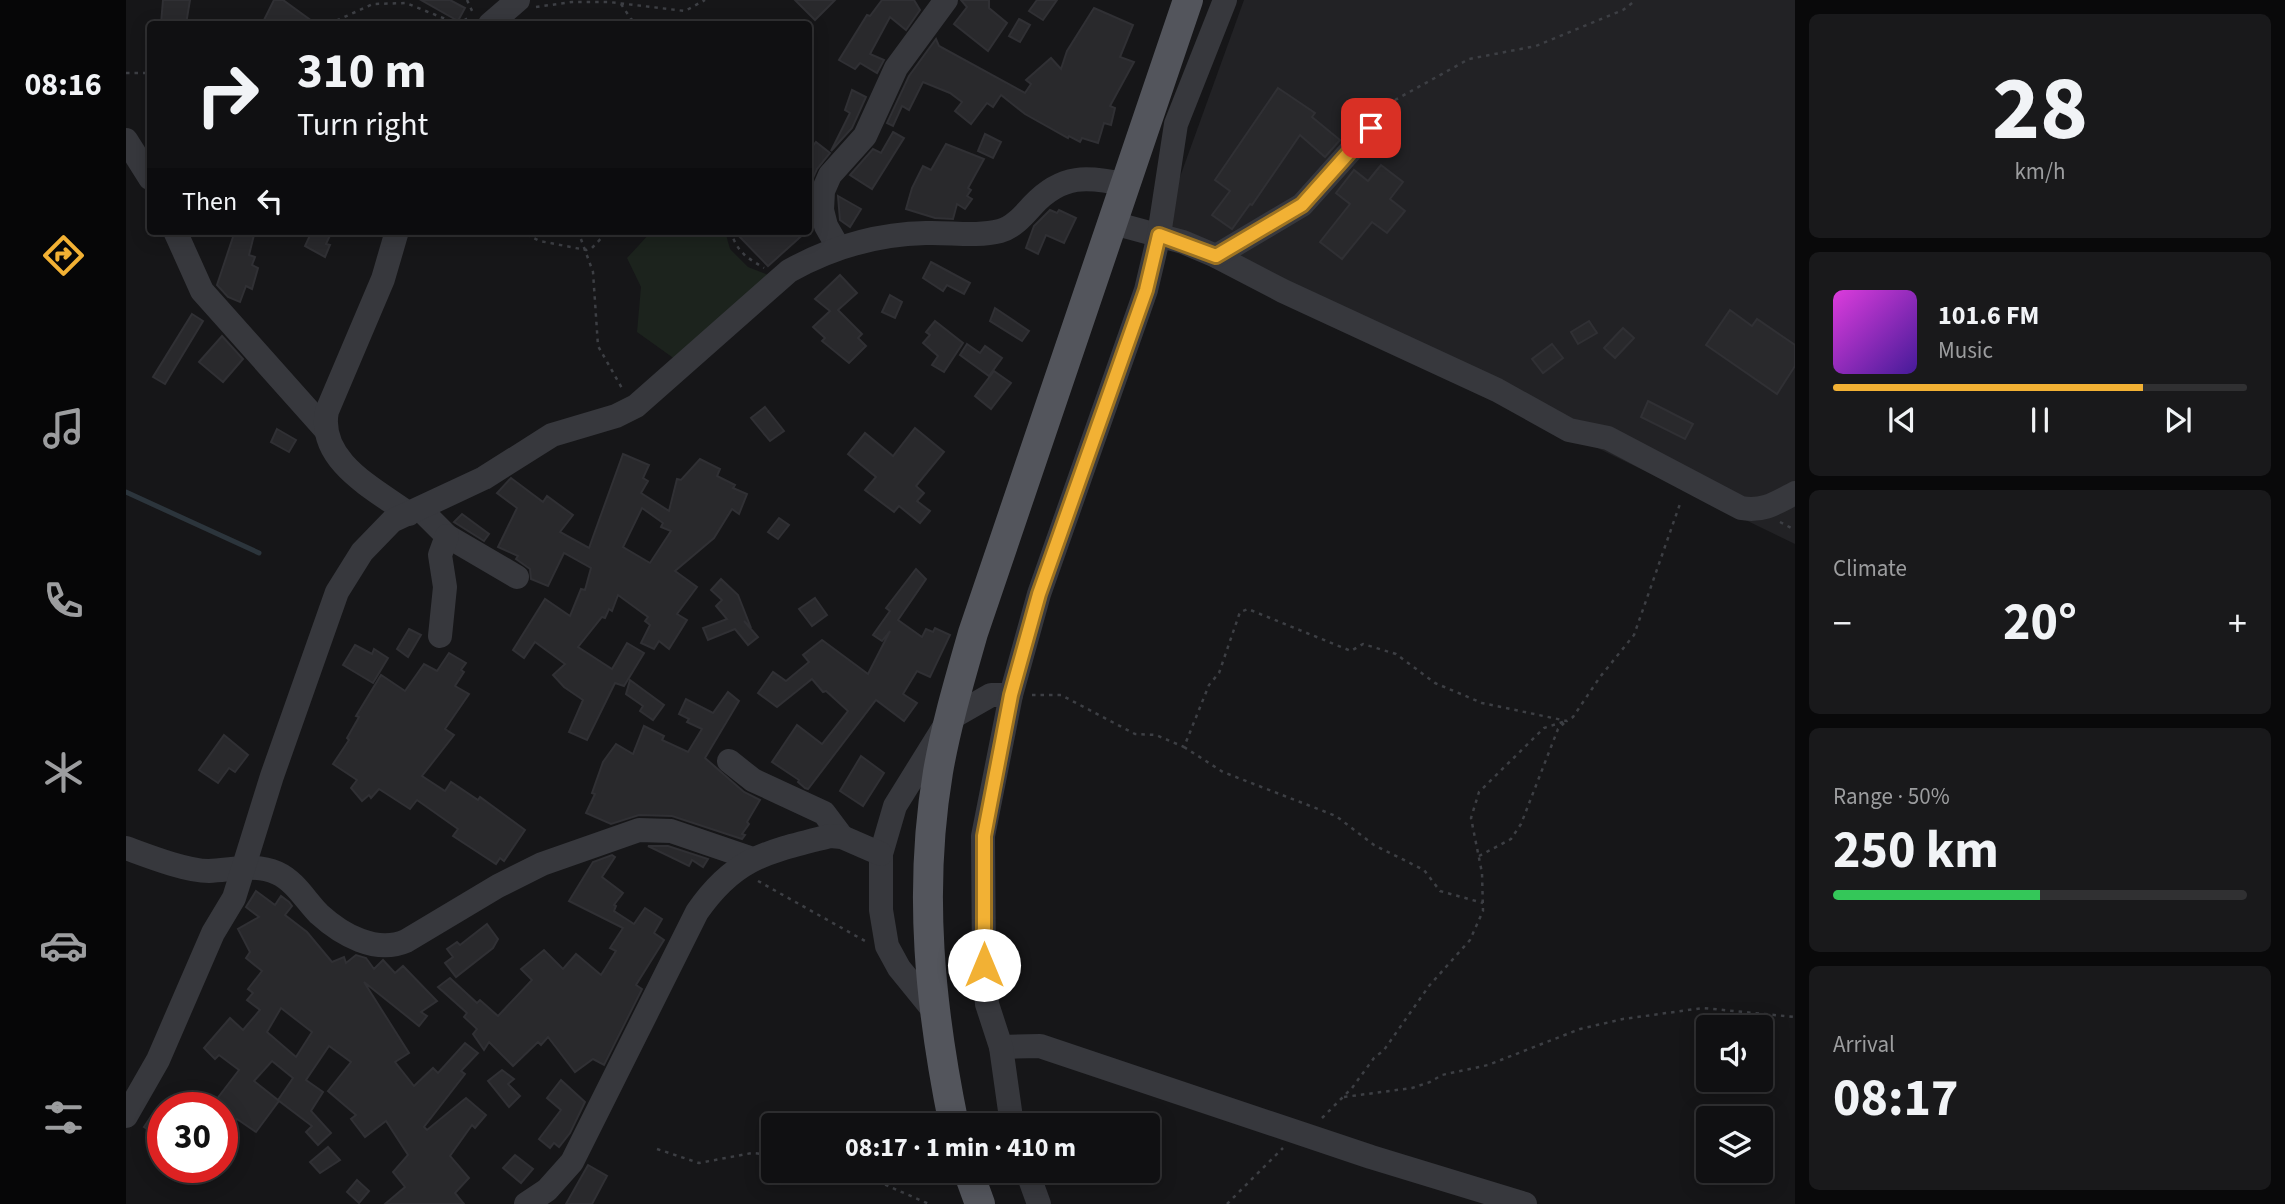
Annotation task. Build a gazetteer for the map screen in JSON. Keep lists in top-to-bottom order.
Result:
{
  "page": {
    "tabs": "08:16",
    "tile": [
      ["28", "km/h"],
      "Climate",
      ["Range · 50%", "250 km"],
      ["Arrival", "08:17"]
    ],
    "turn": ["310 m", "Turn right"],
    "then": "Then",
    "song": ["101.6 FM", "Music"],
    "heat": ["−", "20°", "+"],
    "limit": "30",
    "trip": "08:17 · 1 min · 410 m"
  }
}
